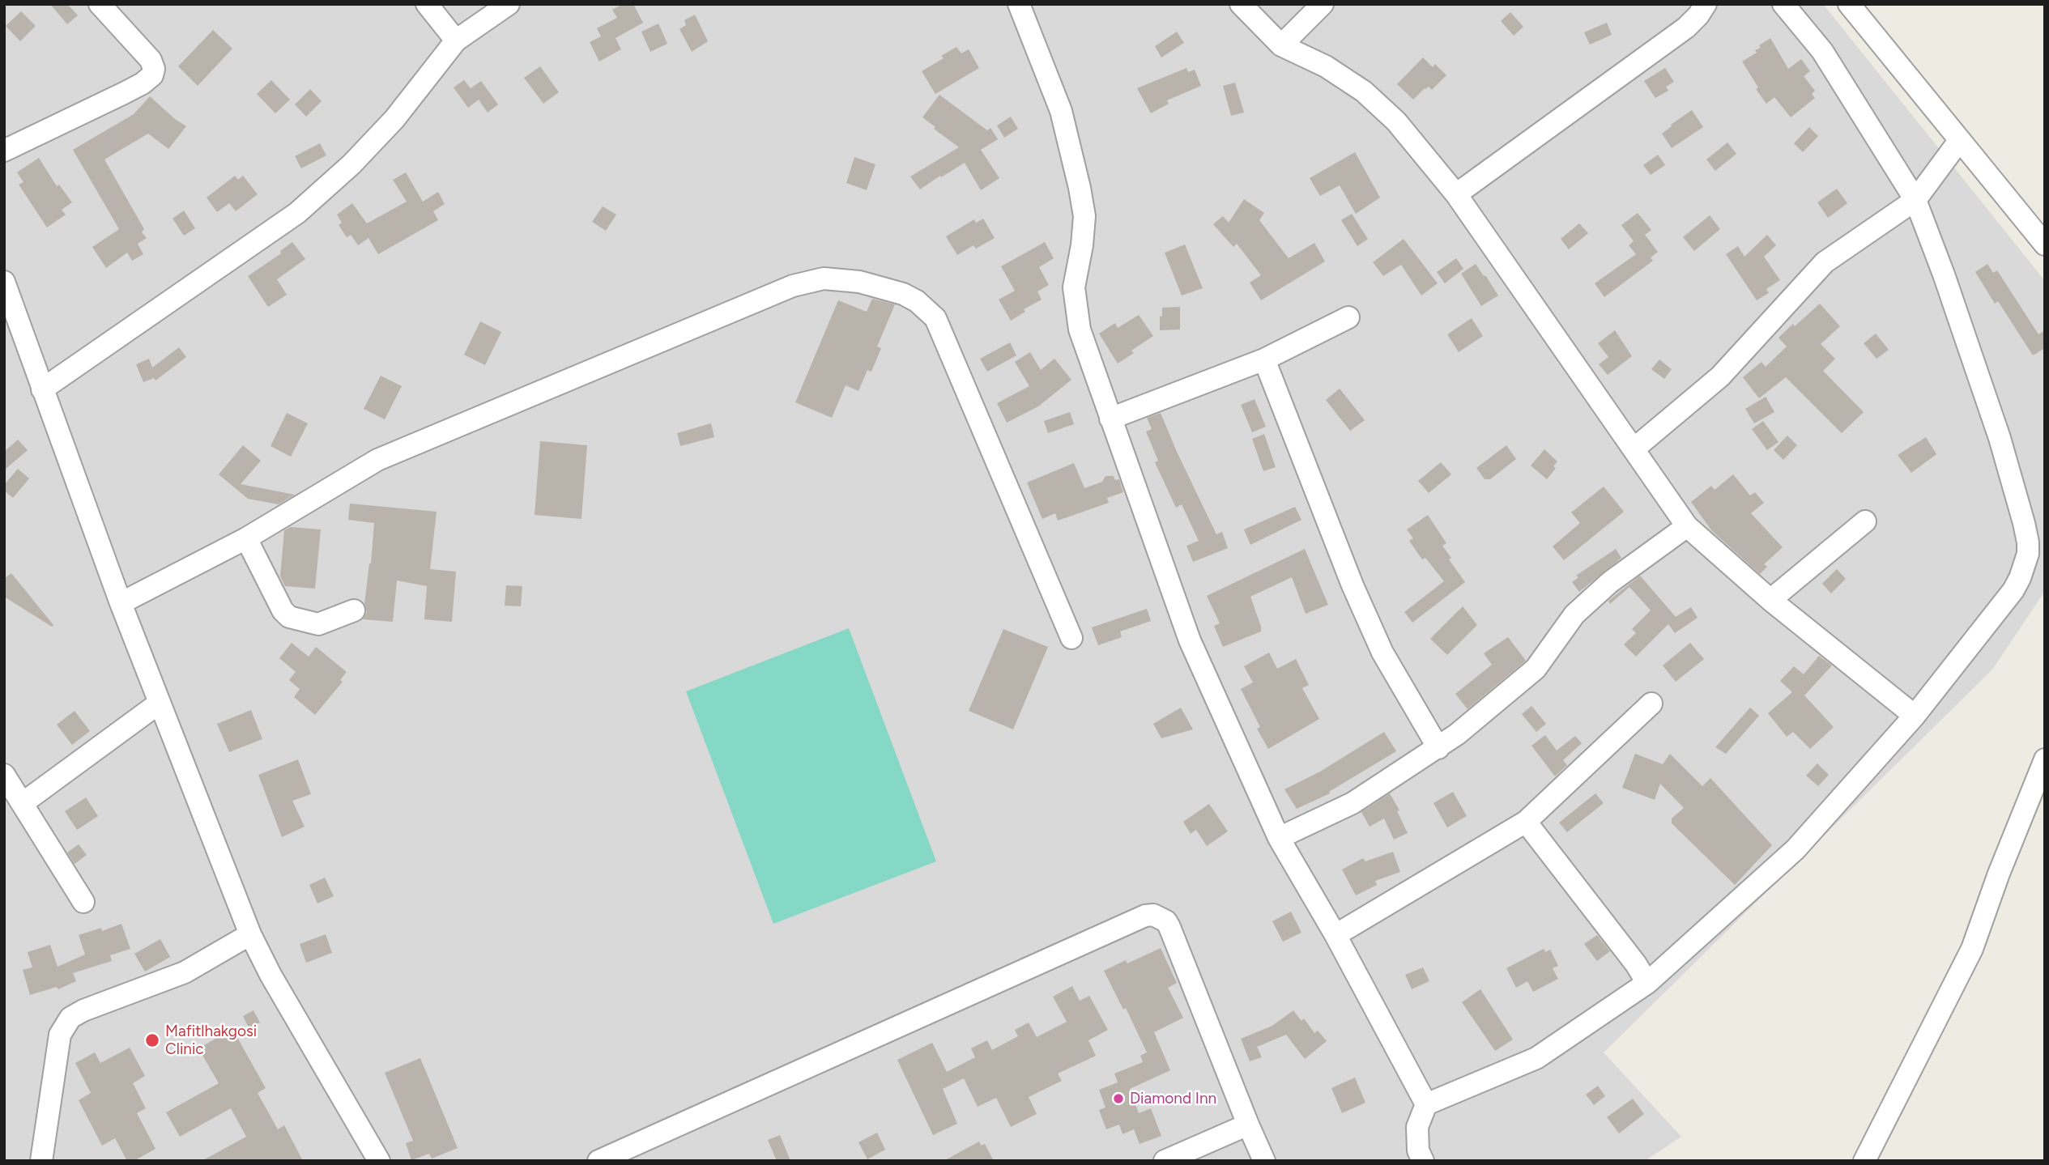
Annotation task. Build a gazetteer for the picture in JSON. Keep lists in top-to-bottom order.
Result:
{
  "places": ["Mafitlhakgosi Clinic", "Diamond Inn"]
}
